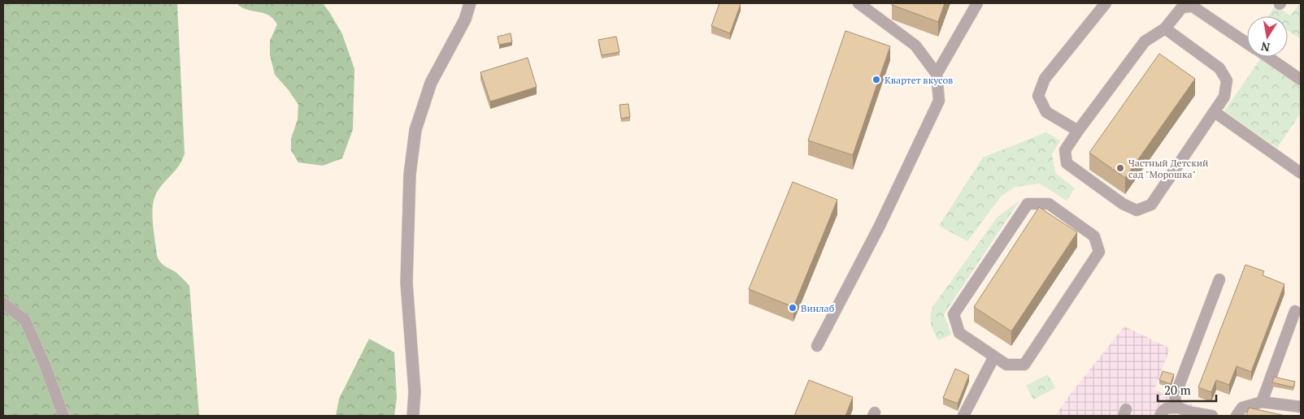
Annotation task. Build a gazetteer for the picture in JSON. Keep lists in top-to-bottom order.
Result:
{
  "places": ["Квартет вкусов", "Частный Детский сад \"Морошка\"", "Винлаб"],
  "scale_bar": "20 m",
  "north": "bottom"
}
